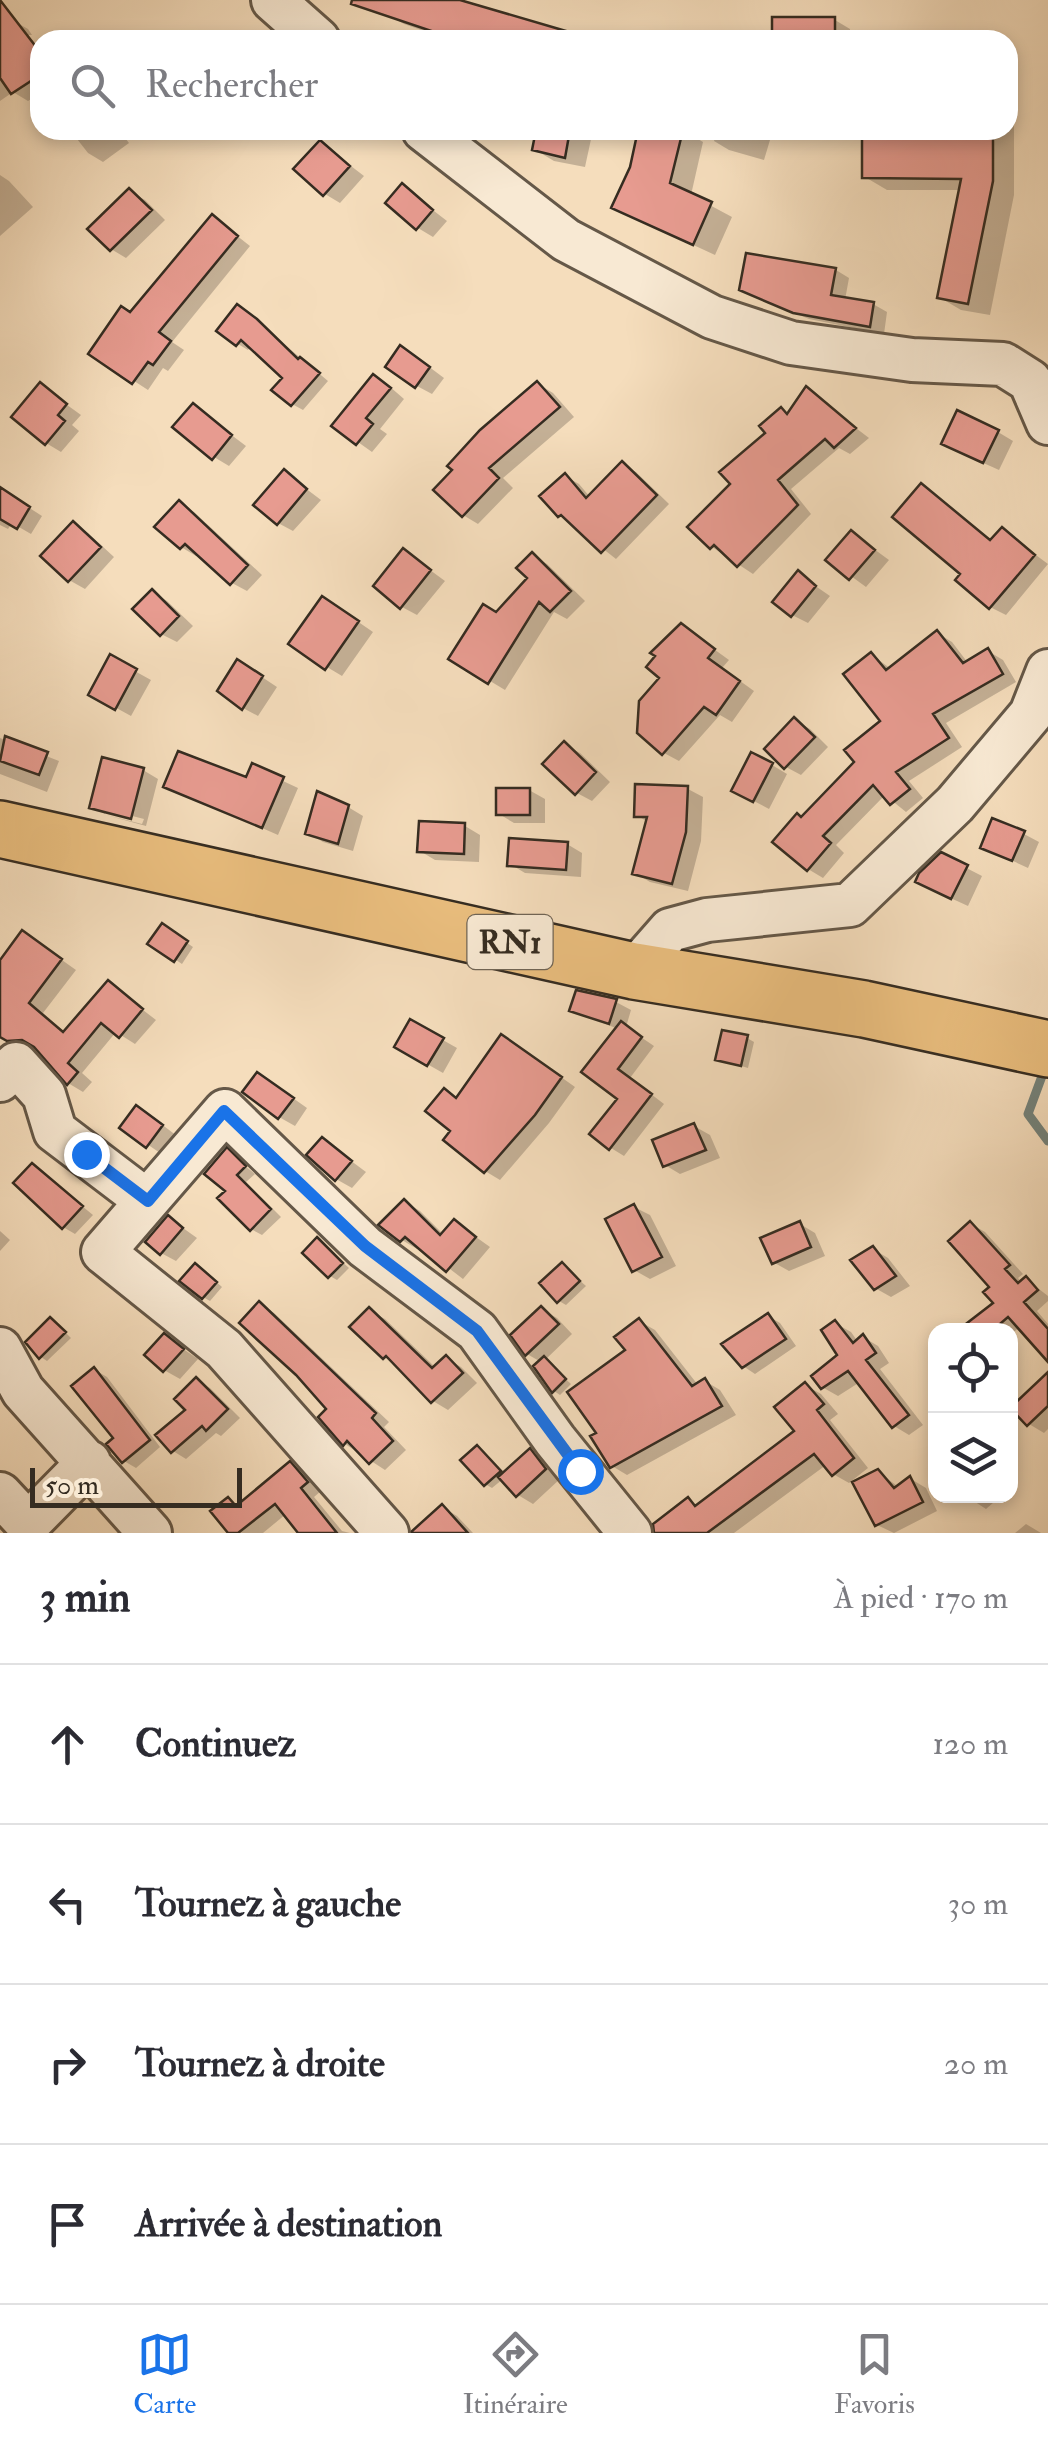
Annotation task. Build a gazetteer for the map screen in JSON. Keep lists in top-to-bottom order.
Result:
{
  "streets": {
    "highway": ["RN1"]
  },
  "scale_bar": "50 m",
  "page": {
    "search": "Rechercher",
    "scale": "50 m",
    "heading": ["3 min", "À pied · 170 m"],
    "list": [
      ["Continuez", "120 m"],
      ["Tournez à gauche", "30 m"],
      ["Tournez à droite", "20 m"],
      "Arrivée à destination"
    ],
    "nav": ["Carte", "Itinéraire", "Favoris"]
  }
}
